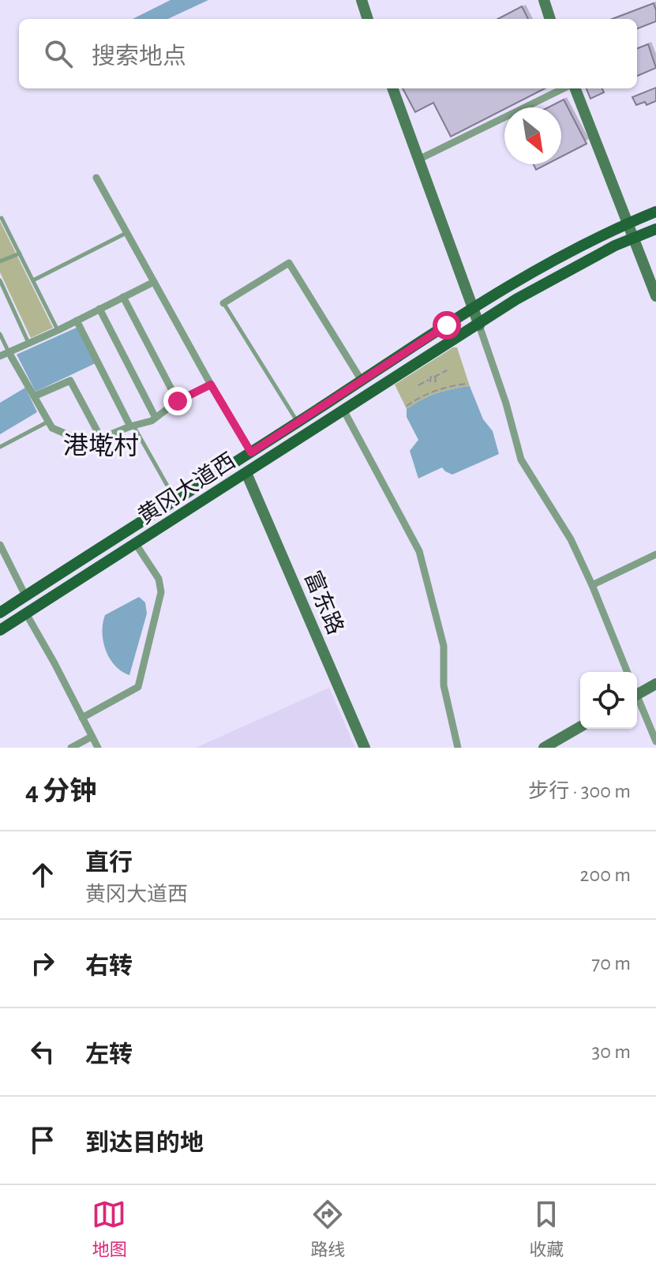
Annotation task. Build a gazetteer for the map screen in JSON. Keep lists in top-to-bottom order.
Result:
{
  "streets": {
    "main road": ["黄冈大道西"],
    "street": ["富东路"]
  },
  "crossings": [
    ["黄冈大道西", "富东路"]
  ],
  "districts": ["港墘村"],
  "north": "bottom right",
  "page": {
    "search": "搜索地点",
    "heading": ["4 分钟", "步行 · 300 m"],
    "list": [
      ["直行", "黄冈大道西", "200 m"],
      ["右转", "70 m"],
      ["左转", "30 m"],
      "到达目的地"
    ],
    "nav": ["地图", "路线", "收藏"]
  }
}
